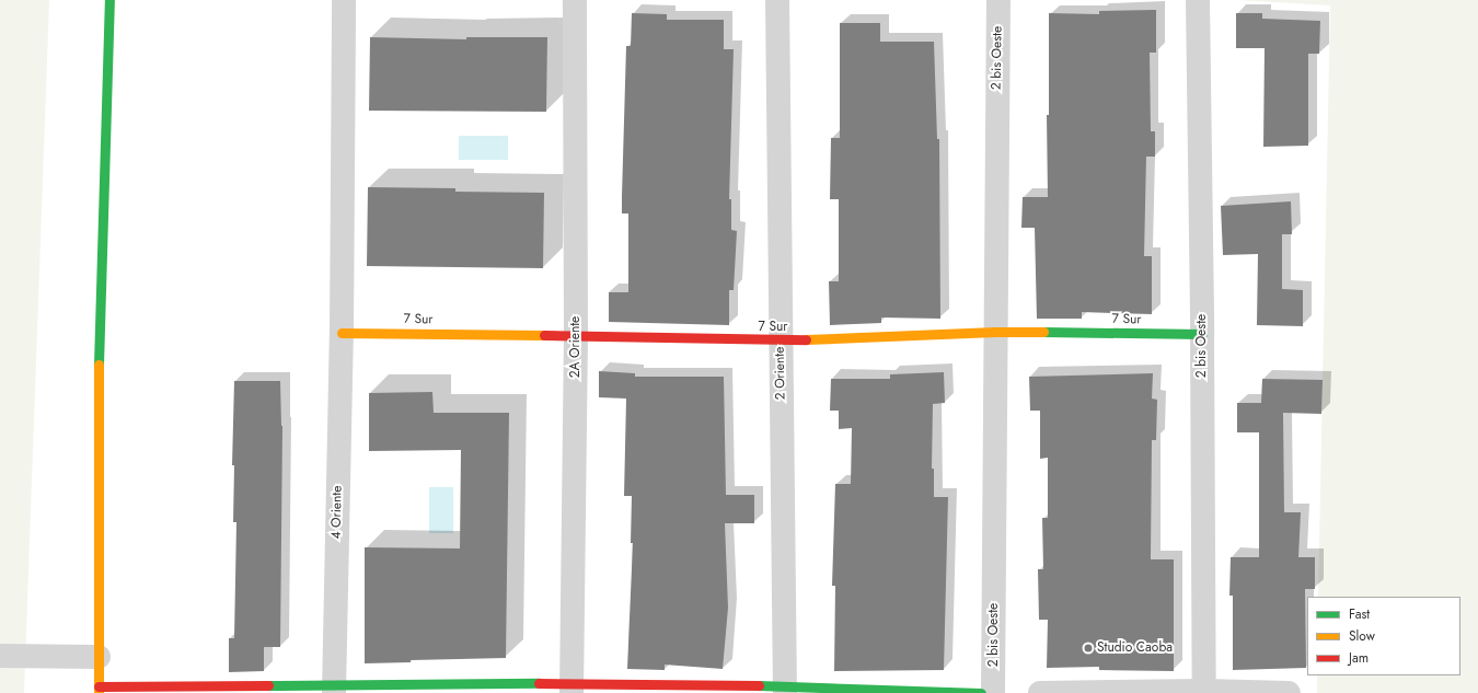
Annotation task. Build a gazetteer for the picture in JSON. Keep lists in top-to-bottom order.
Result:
{
  "streets": {
    "street": [
      "2 bis Oeste",
      "7 Sur",
      "2A Oriente",
      "2 Oriente",
      "4 Oriente"
    ]
  },
  "crossings": [
    ["2 bis Oeste", "7 Sur"],
    ["7 Sur", "2A Oriente"],
    ["7 Sur", "2 Oriente"],
    ["7 Sur", "4 Oriente"]
  ],
  "places": ["Studio Caoba"],
  "legend": ["Fast", "Slow", "Jam"]
}
